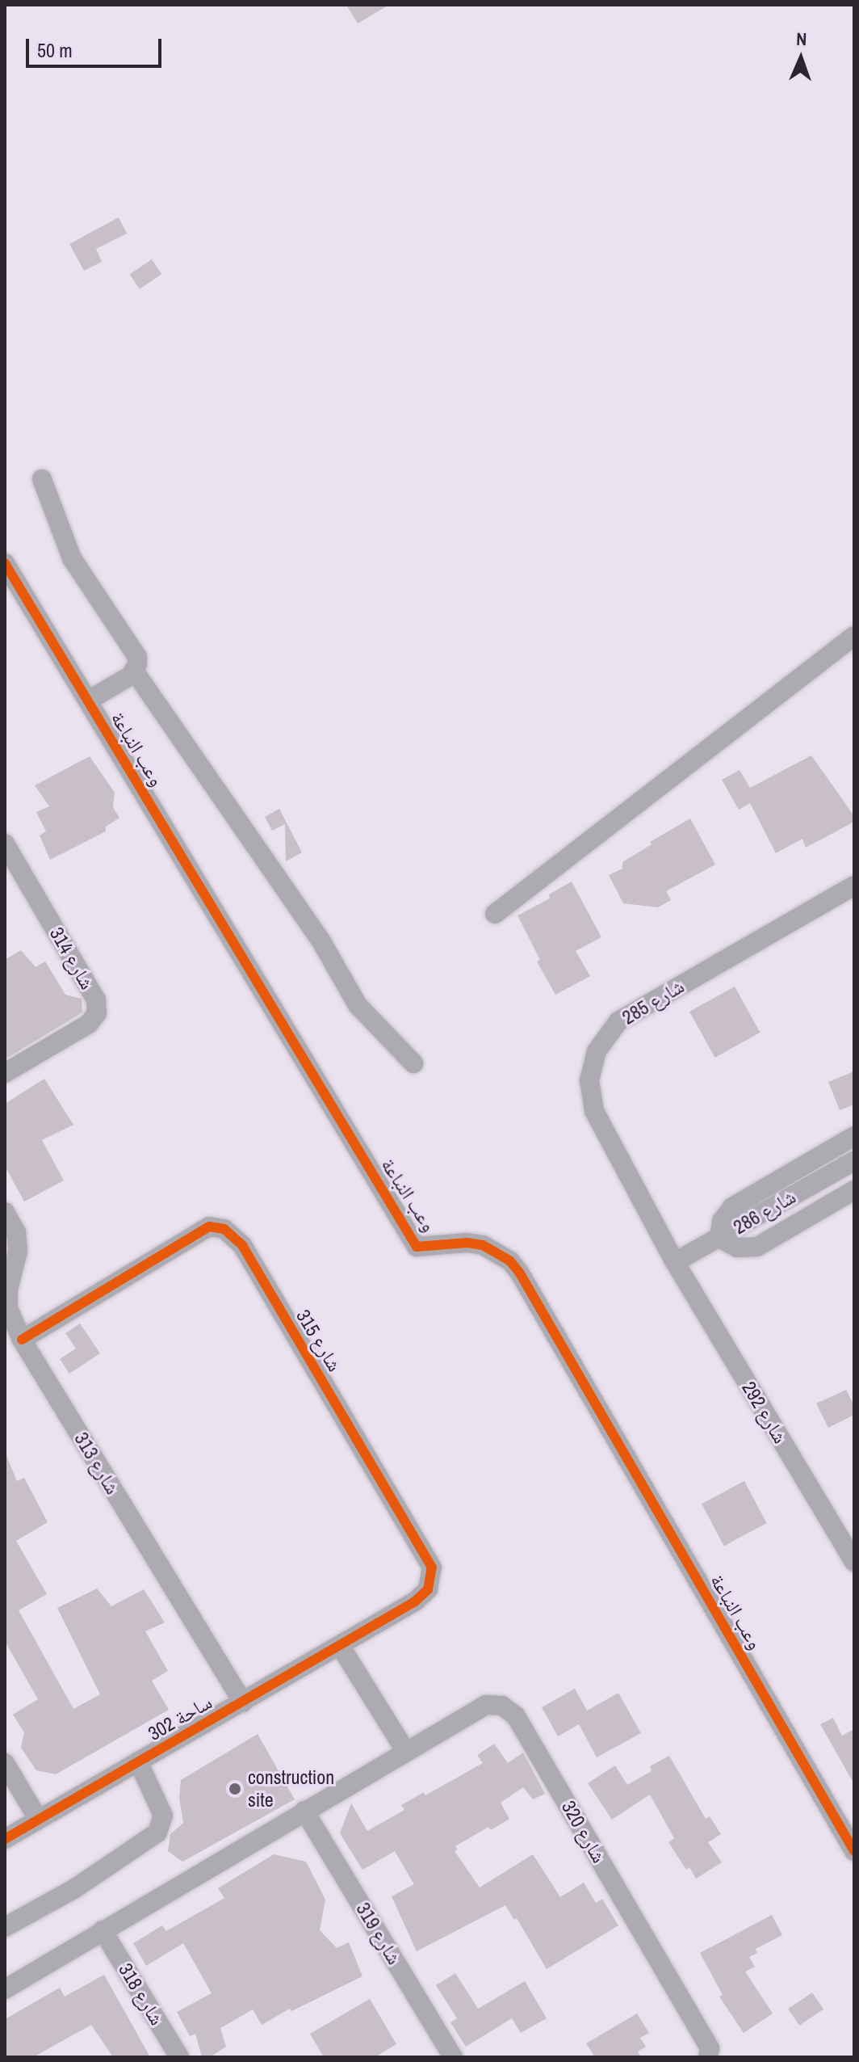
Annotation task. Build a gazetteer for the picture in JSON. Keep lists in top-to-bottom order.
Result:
{
  "streets": {
    "street": [
      "وعب النباعة",
      "شارع 314",
      "شارع 285",
      "شارع 286",
      "شارع 315",
      "شارع 292",
      "شارع 313",
      "ساحة 302",
      "شارع 320",
      "شارع 319",
      "شارع 318"
    ]
  },
  "crossings": [
    ["شارع 285", "شارع 286"],
    ["شارع 285", "شارع 292"],
    ["شارع 286", "شارع 292"],
    ["شارع 315", "شارع 313"],
    ["شارع 315", "ساحة 302"],
    ["شارع 313", "ساحة 302"]
  ],
  "places": ["construction site"],
  "scale_bar": "50 m",
  "north": "top"
}
